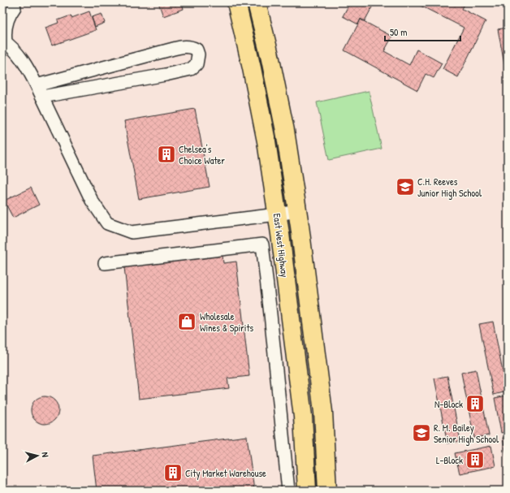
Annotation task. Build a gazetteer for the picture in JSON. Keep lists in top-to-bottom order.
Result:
{
  "streets": {
    "highway": ["East West Highway"]
  },
  "places": {
    "building": [
      "Chelsea's Choice Water",
      "N-Block",
      "L-Block",
      "City Market Warehouse"
    ],
    "school or university": ["C.H. Reeves Junior High School", "R. M. Bailey Senior High School"],
    "shop": ["Wholesale Wines & Spirits"]
  },
  "scale_bar": "50 m",
  "north": "right"
}
